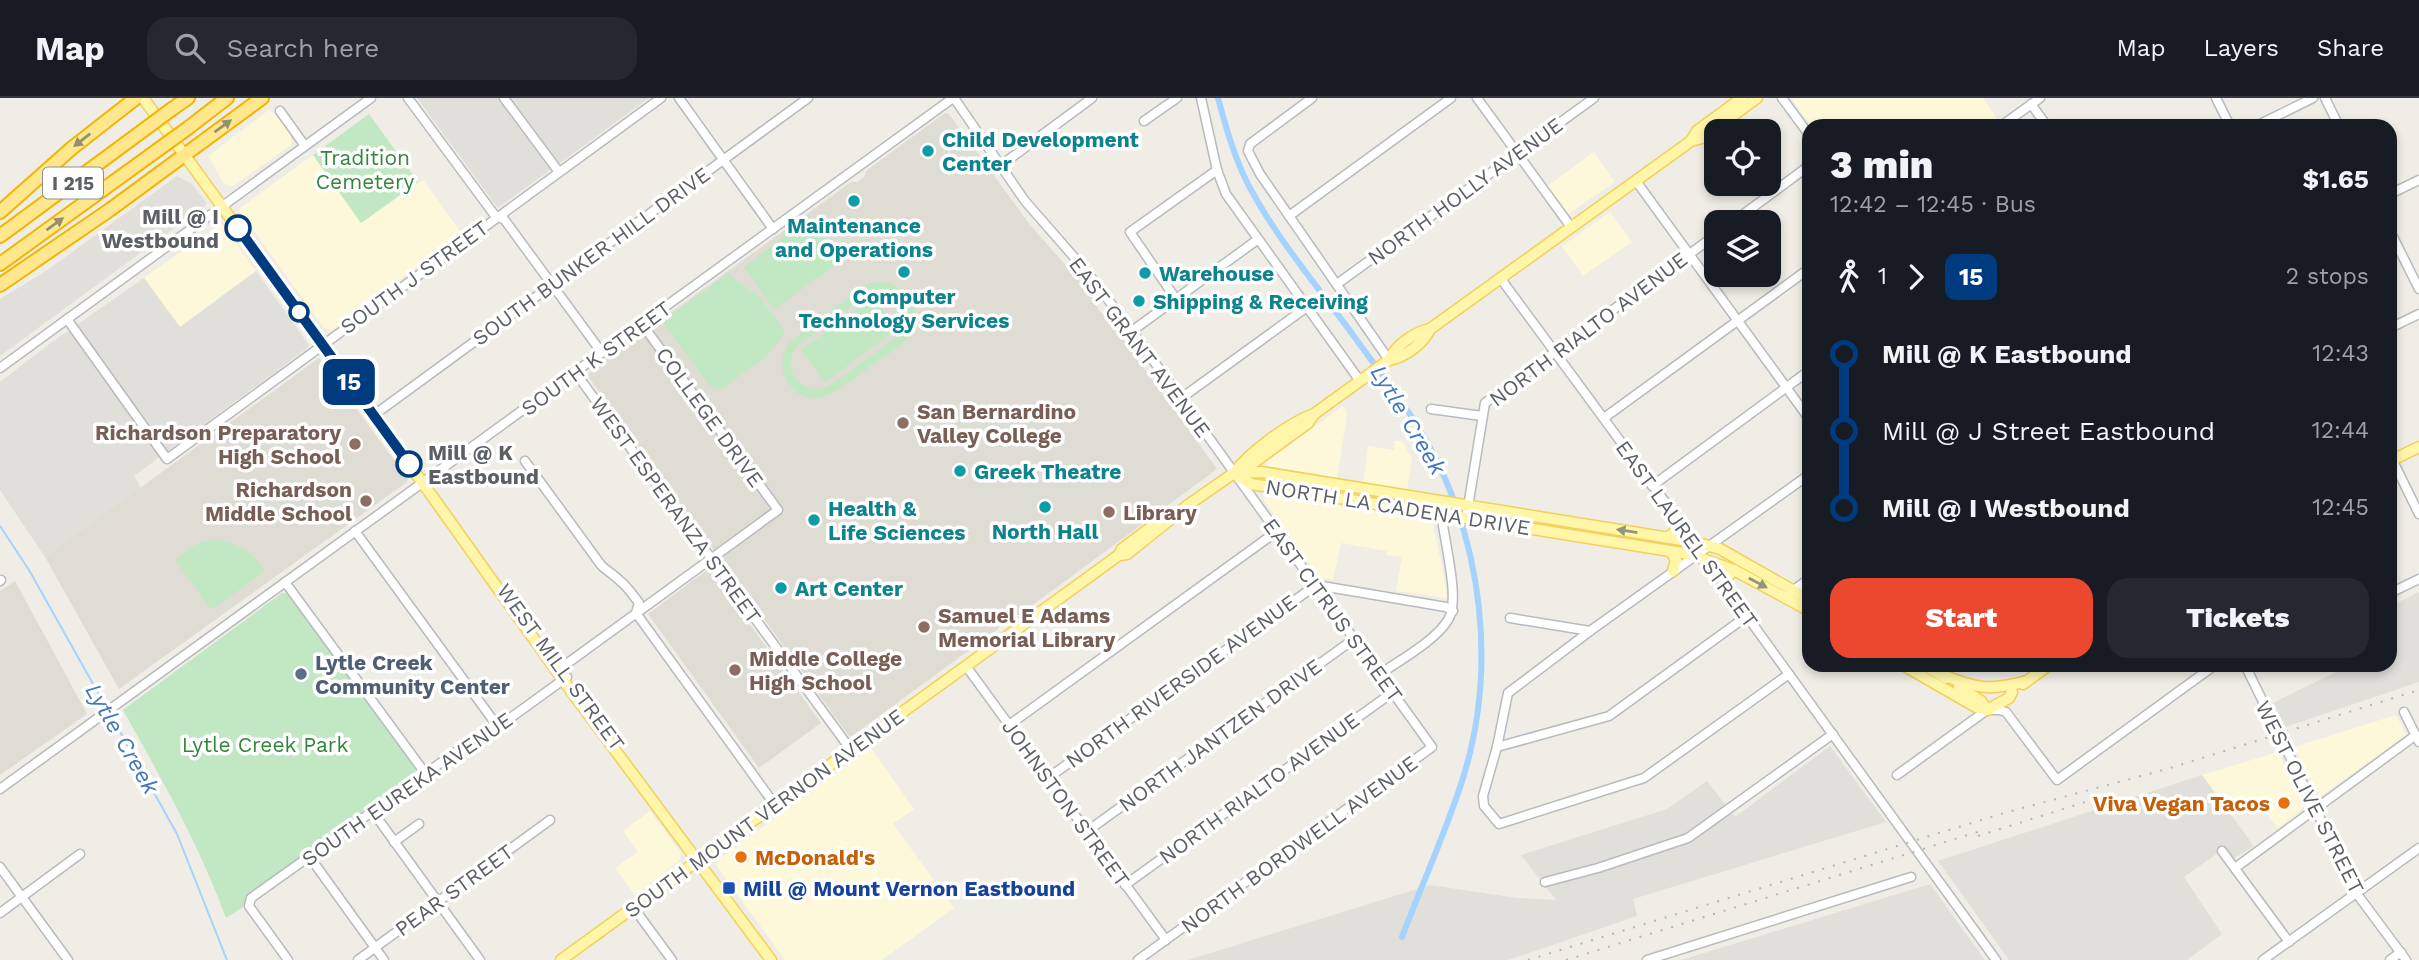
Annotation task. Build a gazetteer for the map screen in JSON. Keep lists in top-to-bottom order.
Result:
{
  "streets": {
    "highway": ["I 215"],
    "main road": ["NORTH LA CADENA DRIVE", "WEST MILL STREET", "SOUTH MOUNT VERNON AVENUE"],
    "street": [
      "NORTH HOLLY AVENUE",
      "SOUTH BUNKER HILL DRIVE",
      "SOUTH J STREET",
      "NORTH RIALTO AVENUE",
      "EAST GRANT AVENUE",
      "SOUTH K STREET",
      "COLLEGE DRIVE",
      "WEST ESPERANZA STREET",
      "EAST LAUREL STREET",
      "EAST CITRUS STREET",
      "NORTH RIVERSIDE AVENUE",
      "NORTH JANTZEN DRIVE",
      "SOUTH EUREKA AVENUE",
      "WEST OLIVE STREET",
      "JOHNSTON STREET",
      "NORTH BORDWELL AVENUE",
      "PEAR STREET"
    ]
  },
  "crossings": [
    ["SOUTH BUNKER HILL DRIVE", "WEST MILL STREET"],
    ["SOUTH J STREET", "WEST MILL STREET"],
    ["NORTH RIALTO AVENUE", "NORTH LA CADENA DRIVE"],
    ["NORTH RIALTO AVENUE", "EAST LAUREL STREET"],
    ["NORTH RIALTO AVENUE", "EAST CITRUS STREET"],
    ["NORTH RIALTO AVENUE", "JOHNSTON STREET"],
    ["EAST GRANT AVENUE", "SOUTH K STREET"],
    ["EAST GRANT AVENUE", "NORTH LA CADENA DRIVE"],
    ["EAST GRANT AVENUE", "EAST CITRUS STREET"],
    ["EAST GRANT AVENUE", "SOUTH MOUNT VERNON AVENUE"],
    ["SOUTH K STREET", "COLLEGE DRIVE"],
    ["SOUTH K STREET", "WEST ESPERANZA STREET"],
    ["SOUTH K STREET", "WEST MILL STREET"],
    ["COLLEGE DRIVE", "SOUTH EUREKA AVENUE"],
    ["NORTH LA CADENA DRIVE", "EAST LAUREL STREET"],
    ["NORTH LA CADENA DRIVE", "EAST CITRUS STREET"],
    ["NORTH LA CADENA DRIVE", "SOUTH MOUNT VERNON AVENUE"],
    ["WEST ESPERANZA STREET", "SOUTH EUREKA AVENUE"],
    ["WEST ESPERANZA STREET", "SOUTH MOUNT VERNON AVENUE"],
    ["EAST LAUREL STREET", "SOUTH MOUNT VERNON AVENUE"],
    ["EAST CITRUS STREET", "NORTH RIVERSIDE AVENUE"],
    ["EAST CITRUS STREET", "NORTH JANTZEN DRIVE"],
    ["EAST CITRUS STREET", "SOUTH MOUNT VERNON AVENUE"],
    ["EAST CITRUS STREET", "NORTH BORDWELL AVENUE"],
    ["WEST MILL STREET", "SOUTH EUREKA AVENUE"],
    ["WEST MILL STREET", "SOUTH MOUNT VERNON AVENUE"],
    ["NORTH RIVERSIDE AVENUE", "JOHNSTON STREET"],
    ["NORTH JANTZEN DRIVE", "JOHNSTON STREET"],
    ["JOHNSTON STREET", "SOUTH MOUNT VERNON AVENUE"],
    ["JOHNSTON STREET", "NORTH BORDWELL AVENUE"]
  ],
  "water": ["Lytle Creek"],
  "parks": ["Tradition Cemetery", "Lytle Creek Park"],
  "places": {
    "other": [
      "Child Development Center",
      "Maintenance and Operations",
      "Mill @ I Westbound",
      "Computer Technology Services",
      "Warehouse",
      "Shipping & Receiving",
      "San Bernardino Valley College",
      "Richardson Preparatory High School",
      "Mill @ K Eastbound",
      "Greek Theatre",
      "Richardson Middle School",
      "North Hall",
      "Library",
      "Health & Life Sciences",
      "Art Center",
      "Samuel E Adams Memorial Library",
      "Middle College High School",
      "Lytle Creek Community Center",
      "Viva Vegan Tacos",
      "McDonald's"
    ],
    "transit": ["Mill @ Mount Vernon Eastbound"]
  },
  "lines": ["bus line 15"],
  "page": {
    "header": "Map",
    "search": "Search here",
    "nav": ["Map", "Layers", "Share"],
    "on_map": "15",
    "heading": ["3 min", "12:42 – 12:45 · Bus", "$1.65"],
    "legs": ["1", "15", "2 stops"],
    "list": [
      {
        "name": "Mill @ K Eastbound",
        "value": "12:43"
      },
      {
        "name": "Mill @ J Street Eastbound",
        "value": "12:44"
      },
      {
        "name": "Mill @ I Westbound",
        "value": "12:45"
      }
    ],
    "buttons": ["Start", "Tickets"]
  }
}
